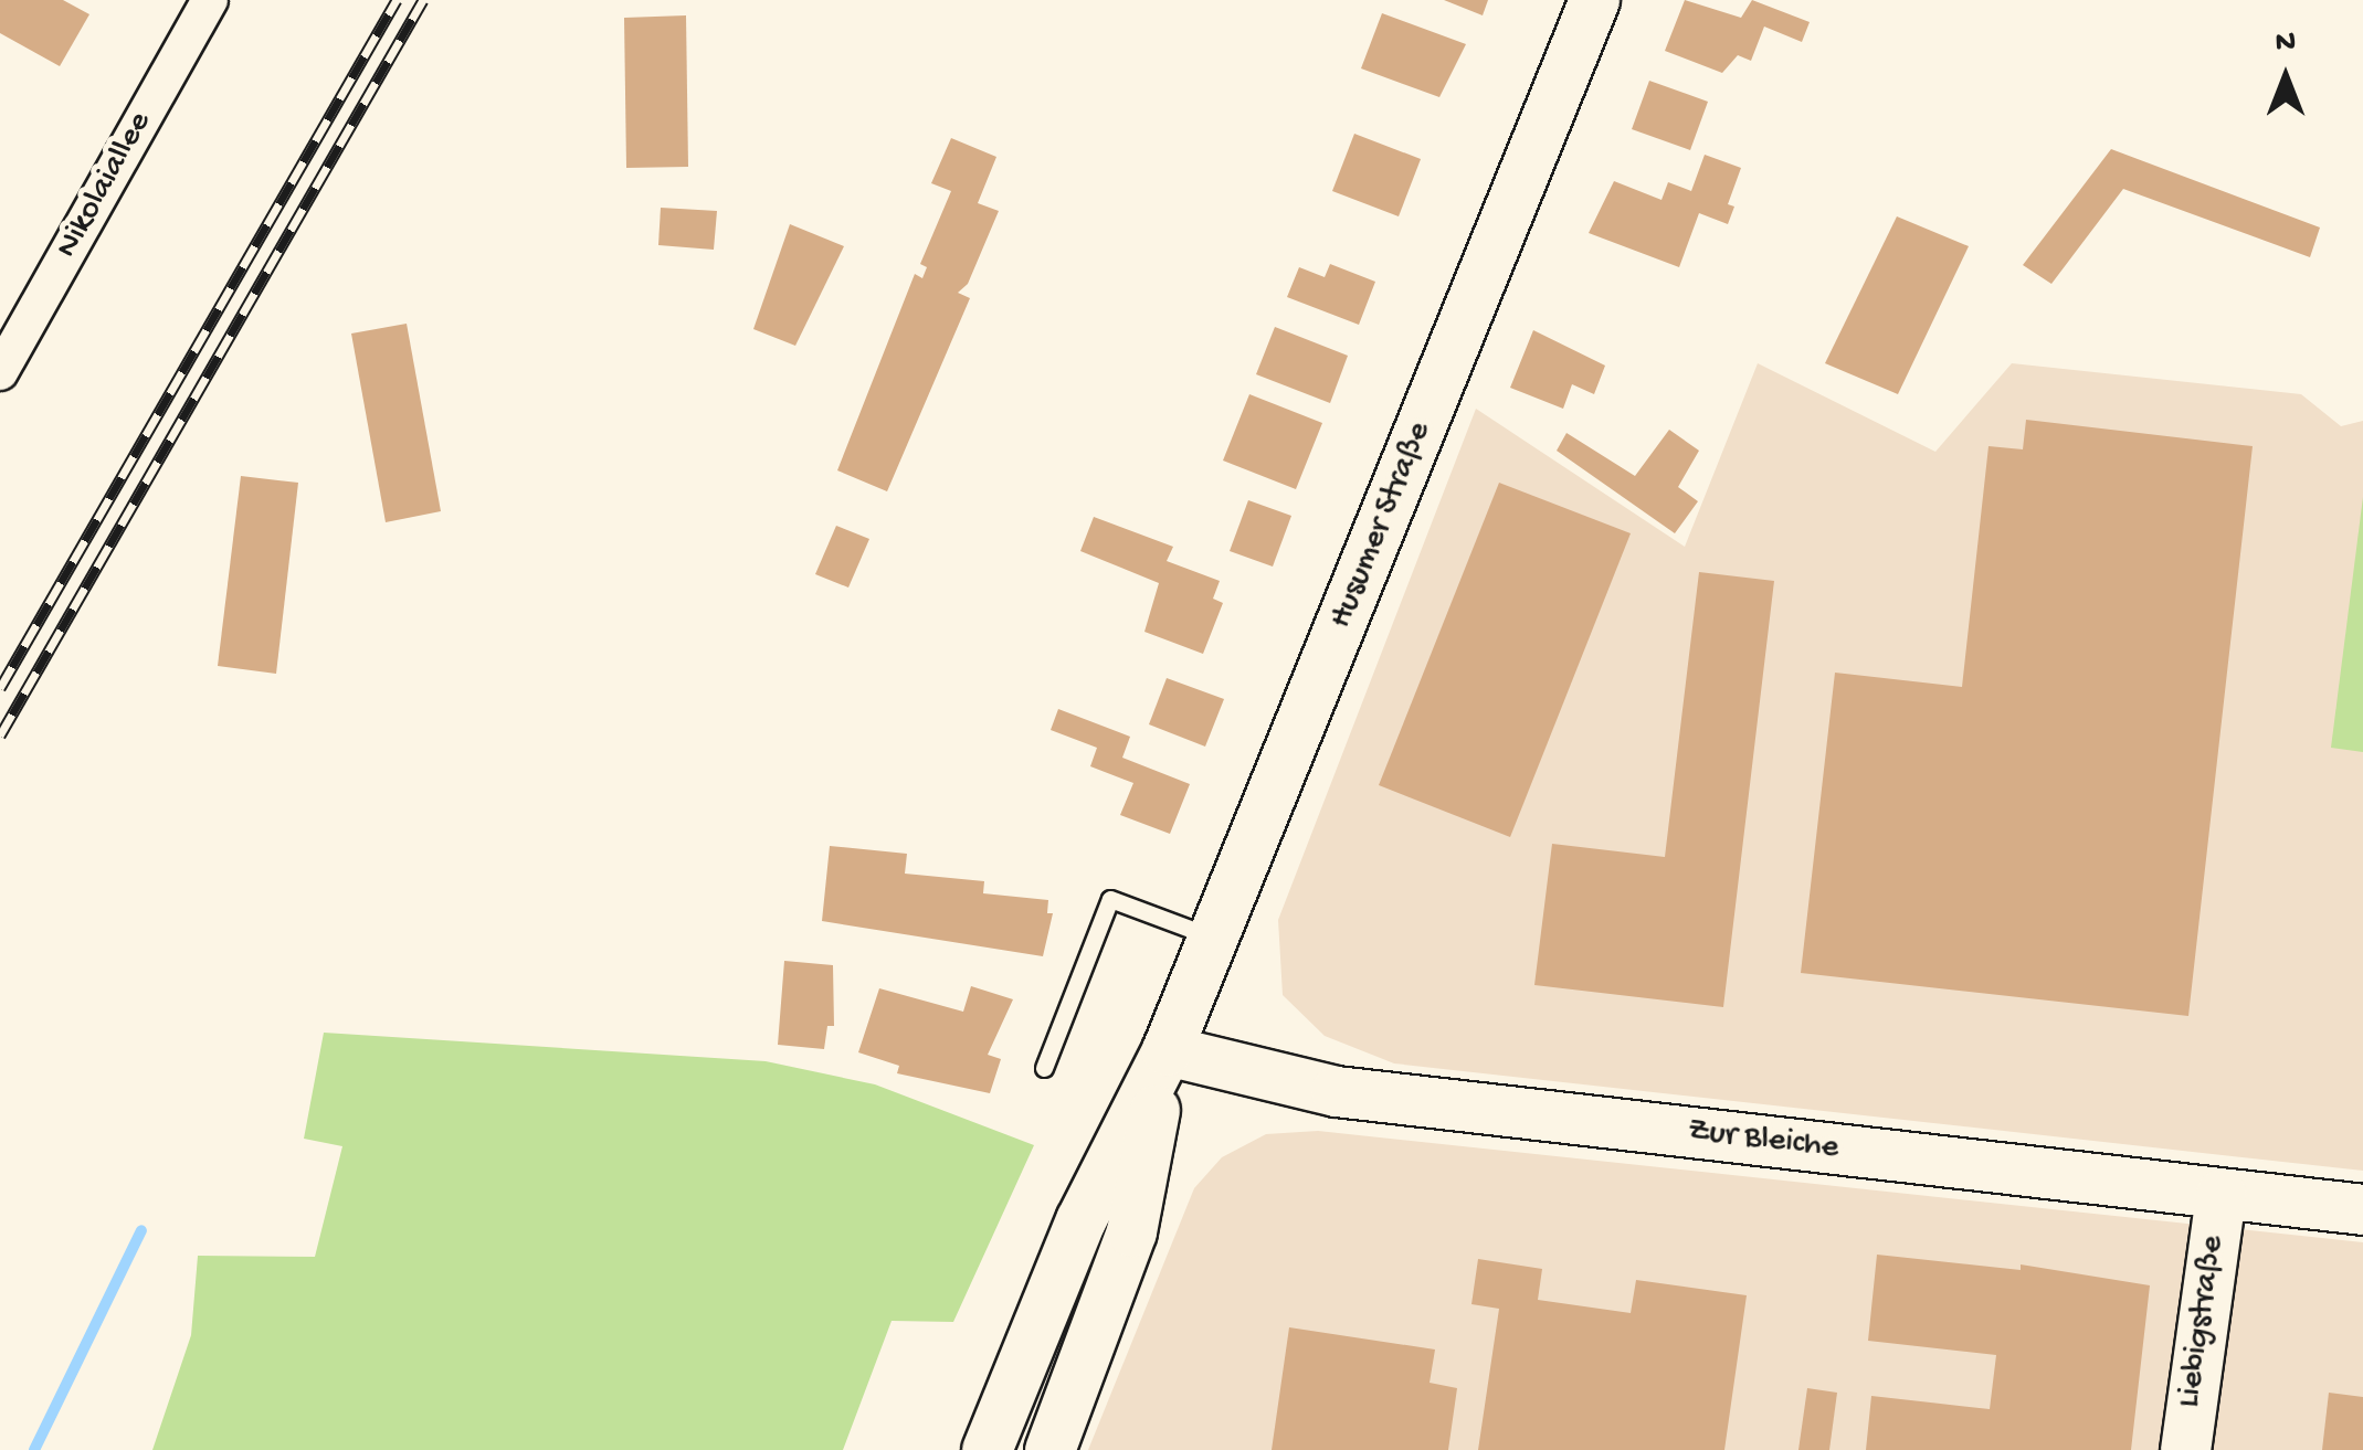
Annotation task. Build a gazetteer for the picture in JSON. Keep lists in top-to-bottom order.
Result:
{
  "streets": {
    "main road": ["Husumer Straße", "Zur Bleiche", "Liebigstraße"],
    "street": ["Nikolaiallee"]
  },
  "crossings": [
    ["Husumer Straße", "Zur Bleiche"],
    ["Zur Bleiche", "Liebigstraße"]
  ],
  "north": "top"
}
